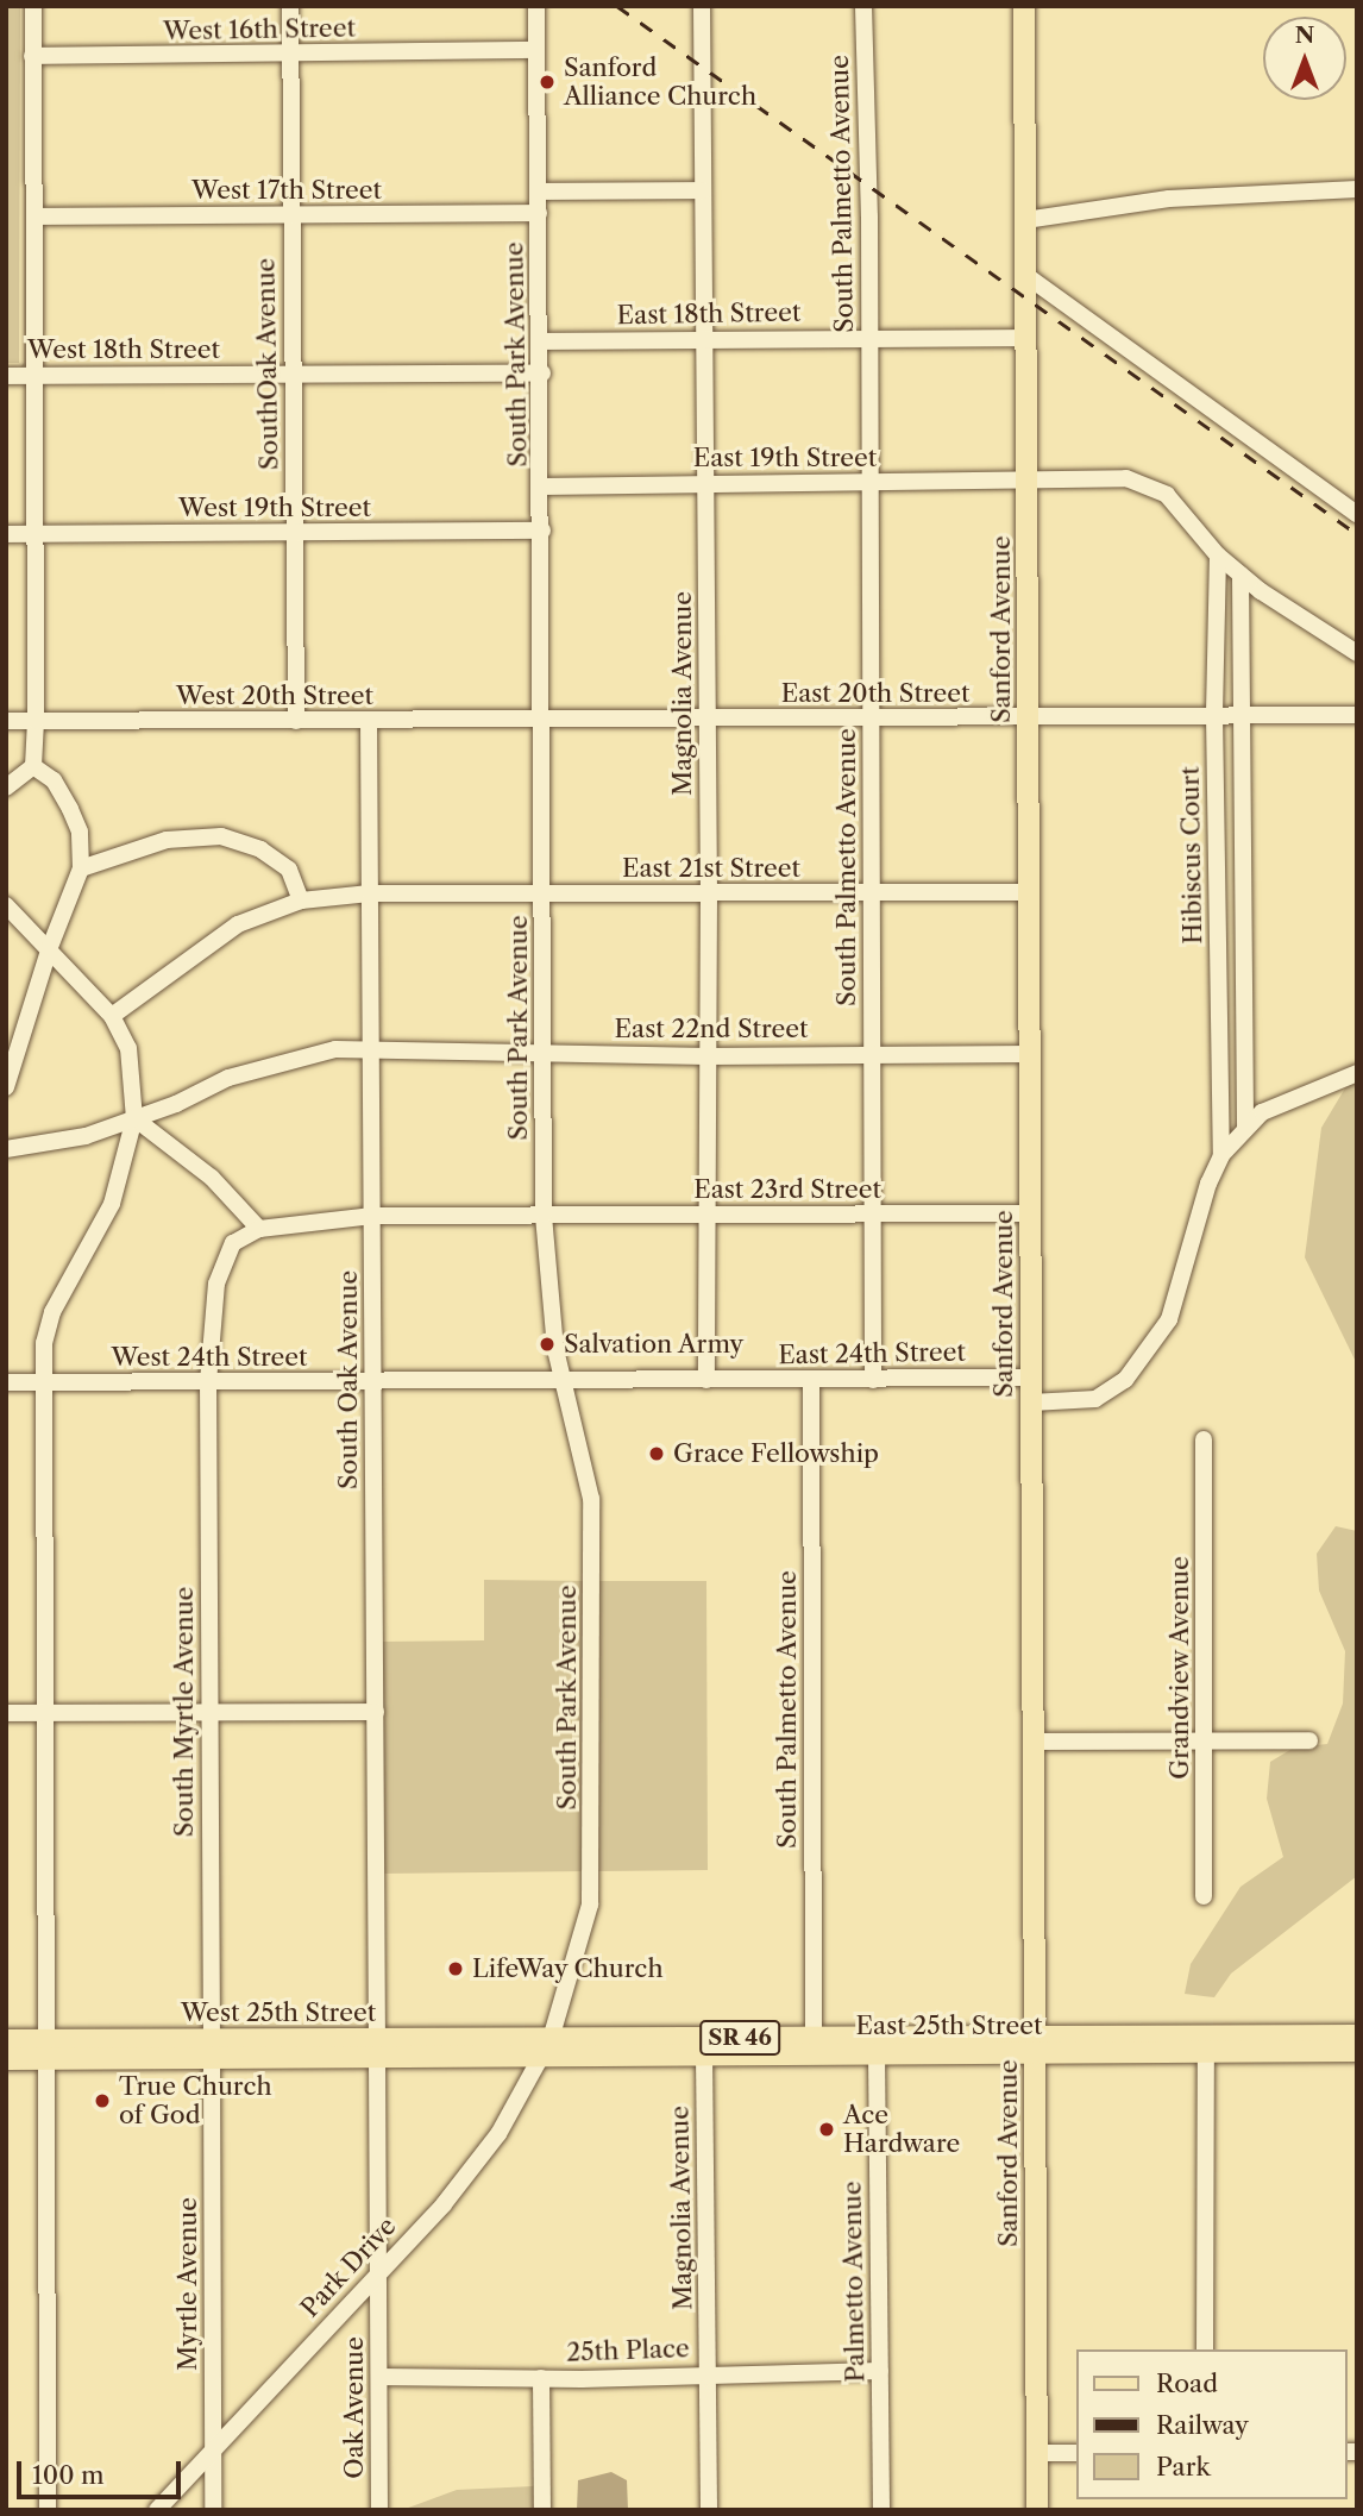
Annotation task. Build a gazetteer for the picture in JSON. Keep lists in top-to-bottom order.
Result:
{
  "streets": {
    "main road": [
      "Sanford Avenue",
      "West 25th Street",
      "East 25th Street",
      "SR 46"
    ],
    "street": [
      "West 16th Street",
      "West 17th Street",
      "South Palmetto Avenue",
      "East 18th Street",
      "West 18th Street",
      "South Park Avenue",
      "SouthOak Avenue",
      "East 19th Street",
      "West 19th Street",
      "Magnolia Avenue",
      "East 20th Street",
      "West 20th Street",
      "Hibiscus Court",
      "East 21st Street",
      "East 22nd Street",
      "East 23rd Street",
      "East 24th Street",
      "West 24th Street",
      "South Oak Avenue",
      "Grandview Avenue",
      "South Myrtle Avenue",
      "Park Drive",
      "Palmetto Avenue",
      "Myrtle Avenue",
      "25th Place",
      "Oak Avenue"
    ]
  },
  "crossings": [
    ["West 16th Street", "South Park Avenue"],
    ["West 16th Street", "SouthOak Avenue"],
    ["West 17th Street", "South Park Avenue"],
    ["West 17th Street", "SouthOak Avenue"],
    ["South Palmetto Avenue", "East 18th Street"],
    ["South Palmetto Avenue", "East 19th Street"],
    ["South Palmetto Avenue", "East 20th Street"],
    ["South Palmetto Avenue", "East 21st Street"],
    ["South Palmetto Avenue", "East 22nd Street"],
    ["South Palmetto Avenue", "East 23rd Street"],
    ["South Palmetto Avenue", "East 24th Street"],
    ["South Palmetto Avenue", "East 25th Street"],
    ["East 18th Street", "South Park Avenue"],
    ["East 18th Street", "Sanford Avenue"],
    ["East 18th Street", "Magnolia Avenue"],
    ["West 18th Street", "South Park Avenue"],
    ["West 18th Street", "SouthOak Avenue"],
    ["South Park Avenue", "East 19th Street"],
    ["South Park Avenue", "West 19th Street"],
    ["South Park Avenue", "East 20th Street"],
    ["South Park Avenue", "West 20th Street"],
    ["South Park Avenue", "East 21st Street"],
    ["South Park Avenue", "East 22nd Street"],
    ["South Park Avenue", "East 23rd Street"],
    ["South Park Avenue", "East 24th Street"],
    ["South Park Avenue", "West 24th Street"],
    ["South Park Avenue", "West 25th Street"],
    ["South Park Avenue", "East 25th Street"],
    ["South Park Avenue", "Park Drive"],
    ["SouthOak Avenue", "West 19th Street"],
    ["SouthOak Avenue", "West 20th Street"],
    ["East 19th Street", "Sanford Avenue"],
    ["East 19th Street", "Magnolia Avenue"],
    ["Sanford Avenue", "East 20th Street"],
    ["Sanford Avenue", "East 21st Street"],
    ["Sanford Avenue", "East 22nd Street"],
    ["Sanford Avenue", "East 23rd Street"],
    ["Sanford Avenue", "East 24th Street"],
    ["Sanford Avenue", "East 25th Street"],
    ["Magnolia Avenue", "East 20th Street"],
    ["Magnolia Avenue", "East 21st Street"],
    ["Magnolia Avenue", "East 22nd Street"],
    ["Magnolia Avenue", "East 23rd Street"],
    ["Magnolia Avenue", "East 24th Street"],
    ["Magnolia Avenue", "East 25th Street"],
    ["Magnolia Avenue", "25th Place"],
    ["East 20th Street", "West 20th Street"],
    ["East 20th Street", "Hibiscus Court"],
    ["West 20th Street", "South Oak Avenue"],
    ["East 21st Street", "South Oak Avenue"],
    ["East 22nd Street", "South Oak Avenue"],
    ["East 23rd Street", "South Oak Avenue"],
    ["East 23rd Street", "South Myrtle Avenue"],
    ["East 24th Street", "West 24th Street"],
    ["West 24th Street", "South Oak Avenue"],
    ["West 24th Street", "South Myrtle Avenue"],
    ["South Oak Avenue", "West 25th Street"],
    ["South Oak Avenue", "Oak Avenue"],
    ["South Myrtle Avenue", "West 25th Street"],
    ["South Myrtle Avenue", "Myrtle Avenue"],
    ["West 25th Street", "East 25th Street"],
    ["West 25th Street", "Park Drive"],
    ["West 25th Street", "Myrtle Avenue"],
    ["West 25th Street", "Oak Avenue"],
    ["East 25th Street", "Park Drive"],
    ["East 25th Street", "Palmetto Avenue"],
    ["Park Drive", "Myrtle Avenue"],
    ["Park Drive", "Oak Avenue"],
    ["Palmetto Avenue", "25th Place"],
    ["25th Place", "Oak Avenue"]
  ],
  "places": [
    "Sanford Alliance Church",
    "Salvation Army",
    "Grace Fellowship",
    "LifeWay Church",
    "True Church of God",
    "Ace Hardware"
  ],
  "legend": ["Road", "Railway", "Park"],
  "scale_bar": "100 m",
  "north": "top"
}
